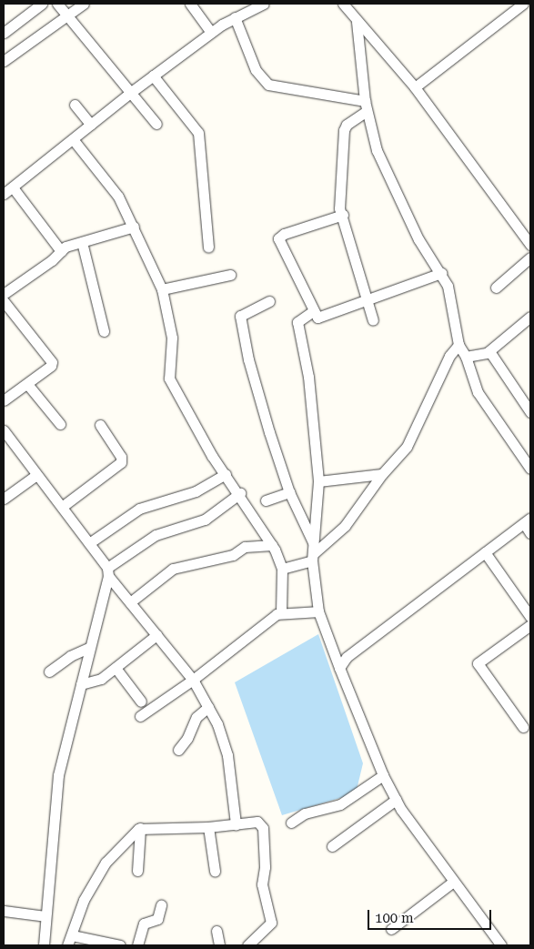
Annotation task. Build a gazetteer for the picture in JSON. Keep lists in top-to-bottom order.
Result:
{
  "scale_bar": "100 m"
}
